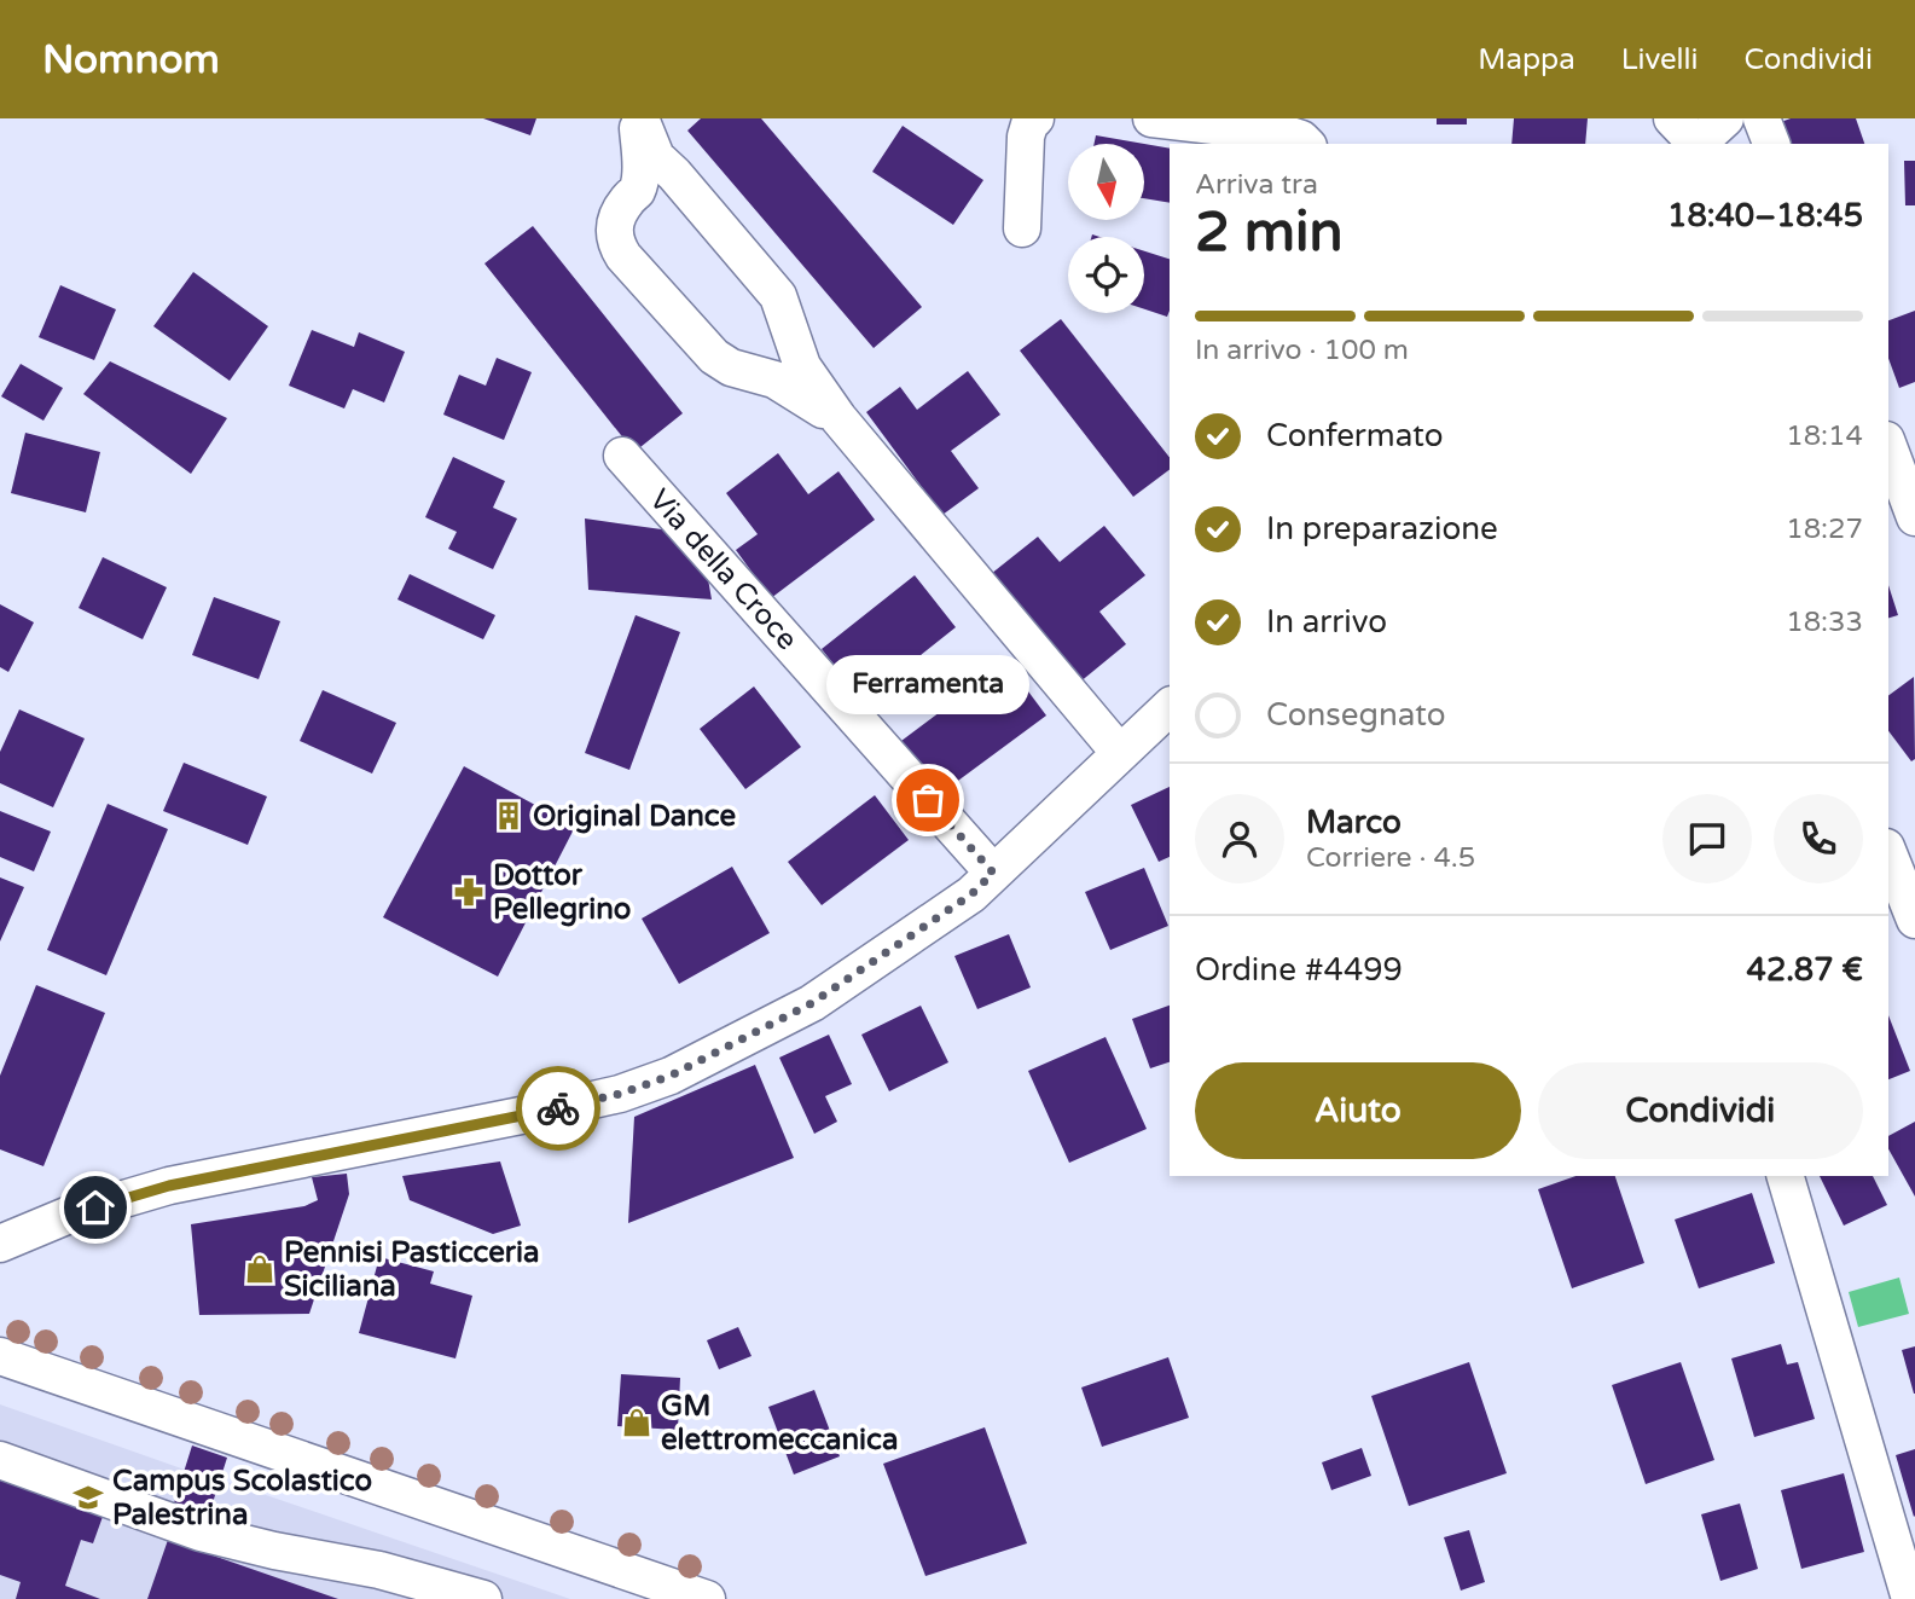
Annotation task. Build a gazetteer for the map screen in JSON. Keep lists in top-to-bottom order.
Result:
{
  "streets": {
    "street": ["Via della Croce"]
  },
  "places": {
    "other": ["Ferramenta"],
    "building": ["Original Dance"],
    "pharmacy": ["Dottor Pellegrino"],
    "shop": ["Pennisi Pasticceria Siciliana", "GM elettromeccanica"],
    "school or university": ["Campus Scolastico Palestrina"]
  },
  "north": "bottom",
  "page": {
    "header": "Nomnom",
    "nav": ["Mappa", "Livelli", "Condividi"],
    "heading": ["2 min", "Arriva tra", "18:40–18:45"],
    "panel": [
      "Marco",
      "Corriere · 4.5",
      "Ordine #4499",
      "42.87 €"
    ],
    "bar": "In arrivo · 100 m",
    "list": [
      ["Confermato", "18:14"],
      ["In preparazione", "18:27"],
      ["In arrivo", "18:33"],
      "Consegnato"
    ],
    "bubble": "Ferramenta",
    "buttons": ["Aiuto", "Condividi"]
  }
}
